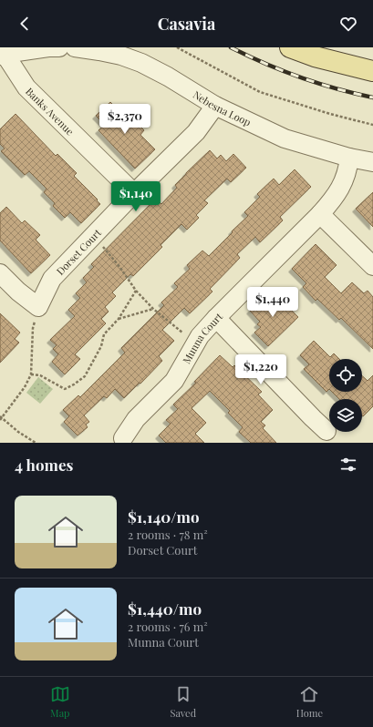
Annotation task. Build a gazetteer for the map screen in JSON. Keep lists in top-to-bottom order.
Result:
{
  "streets": {
    "street": [
      "Nebesna Loop",
      "Banks Avenue",
      "Dorset Court",
      "Munna Court"
    ]
  },
  "crossings": [
    ["Nebesna Loop", "Dorset Court"],
    ["Nebesna Loop", "Munna Court"],
    ["Banks Avenue", "Dorset Court"]
  ],
  "page": {
    "header": "Casavia",
    "price": [
      "$2,370",
      "$1,140",
      "$1,440",
      "$1,220"
    ],
    "heading": "4 homes",
    "list": [
      {
        "name": "$1,140/mo",
        "note": "2 rooms · 78 m² · Dorset Court"
      },
      {
        "name": "$1,440/mo",
        "note": "2 rooms · 76 m² · Munna Court"
      }
    ],
    "tabs": ["Map", "Saved", "Home"]
  }
}
